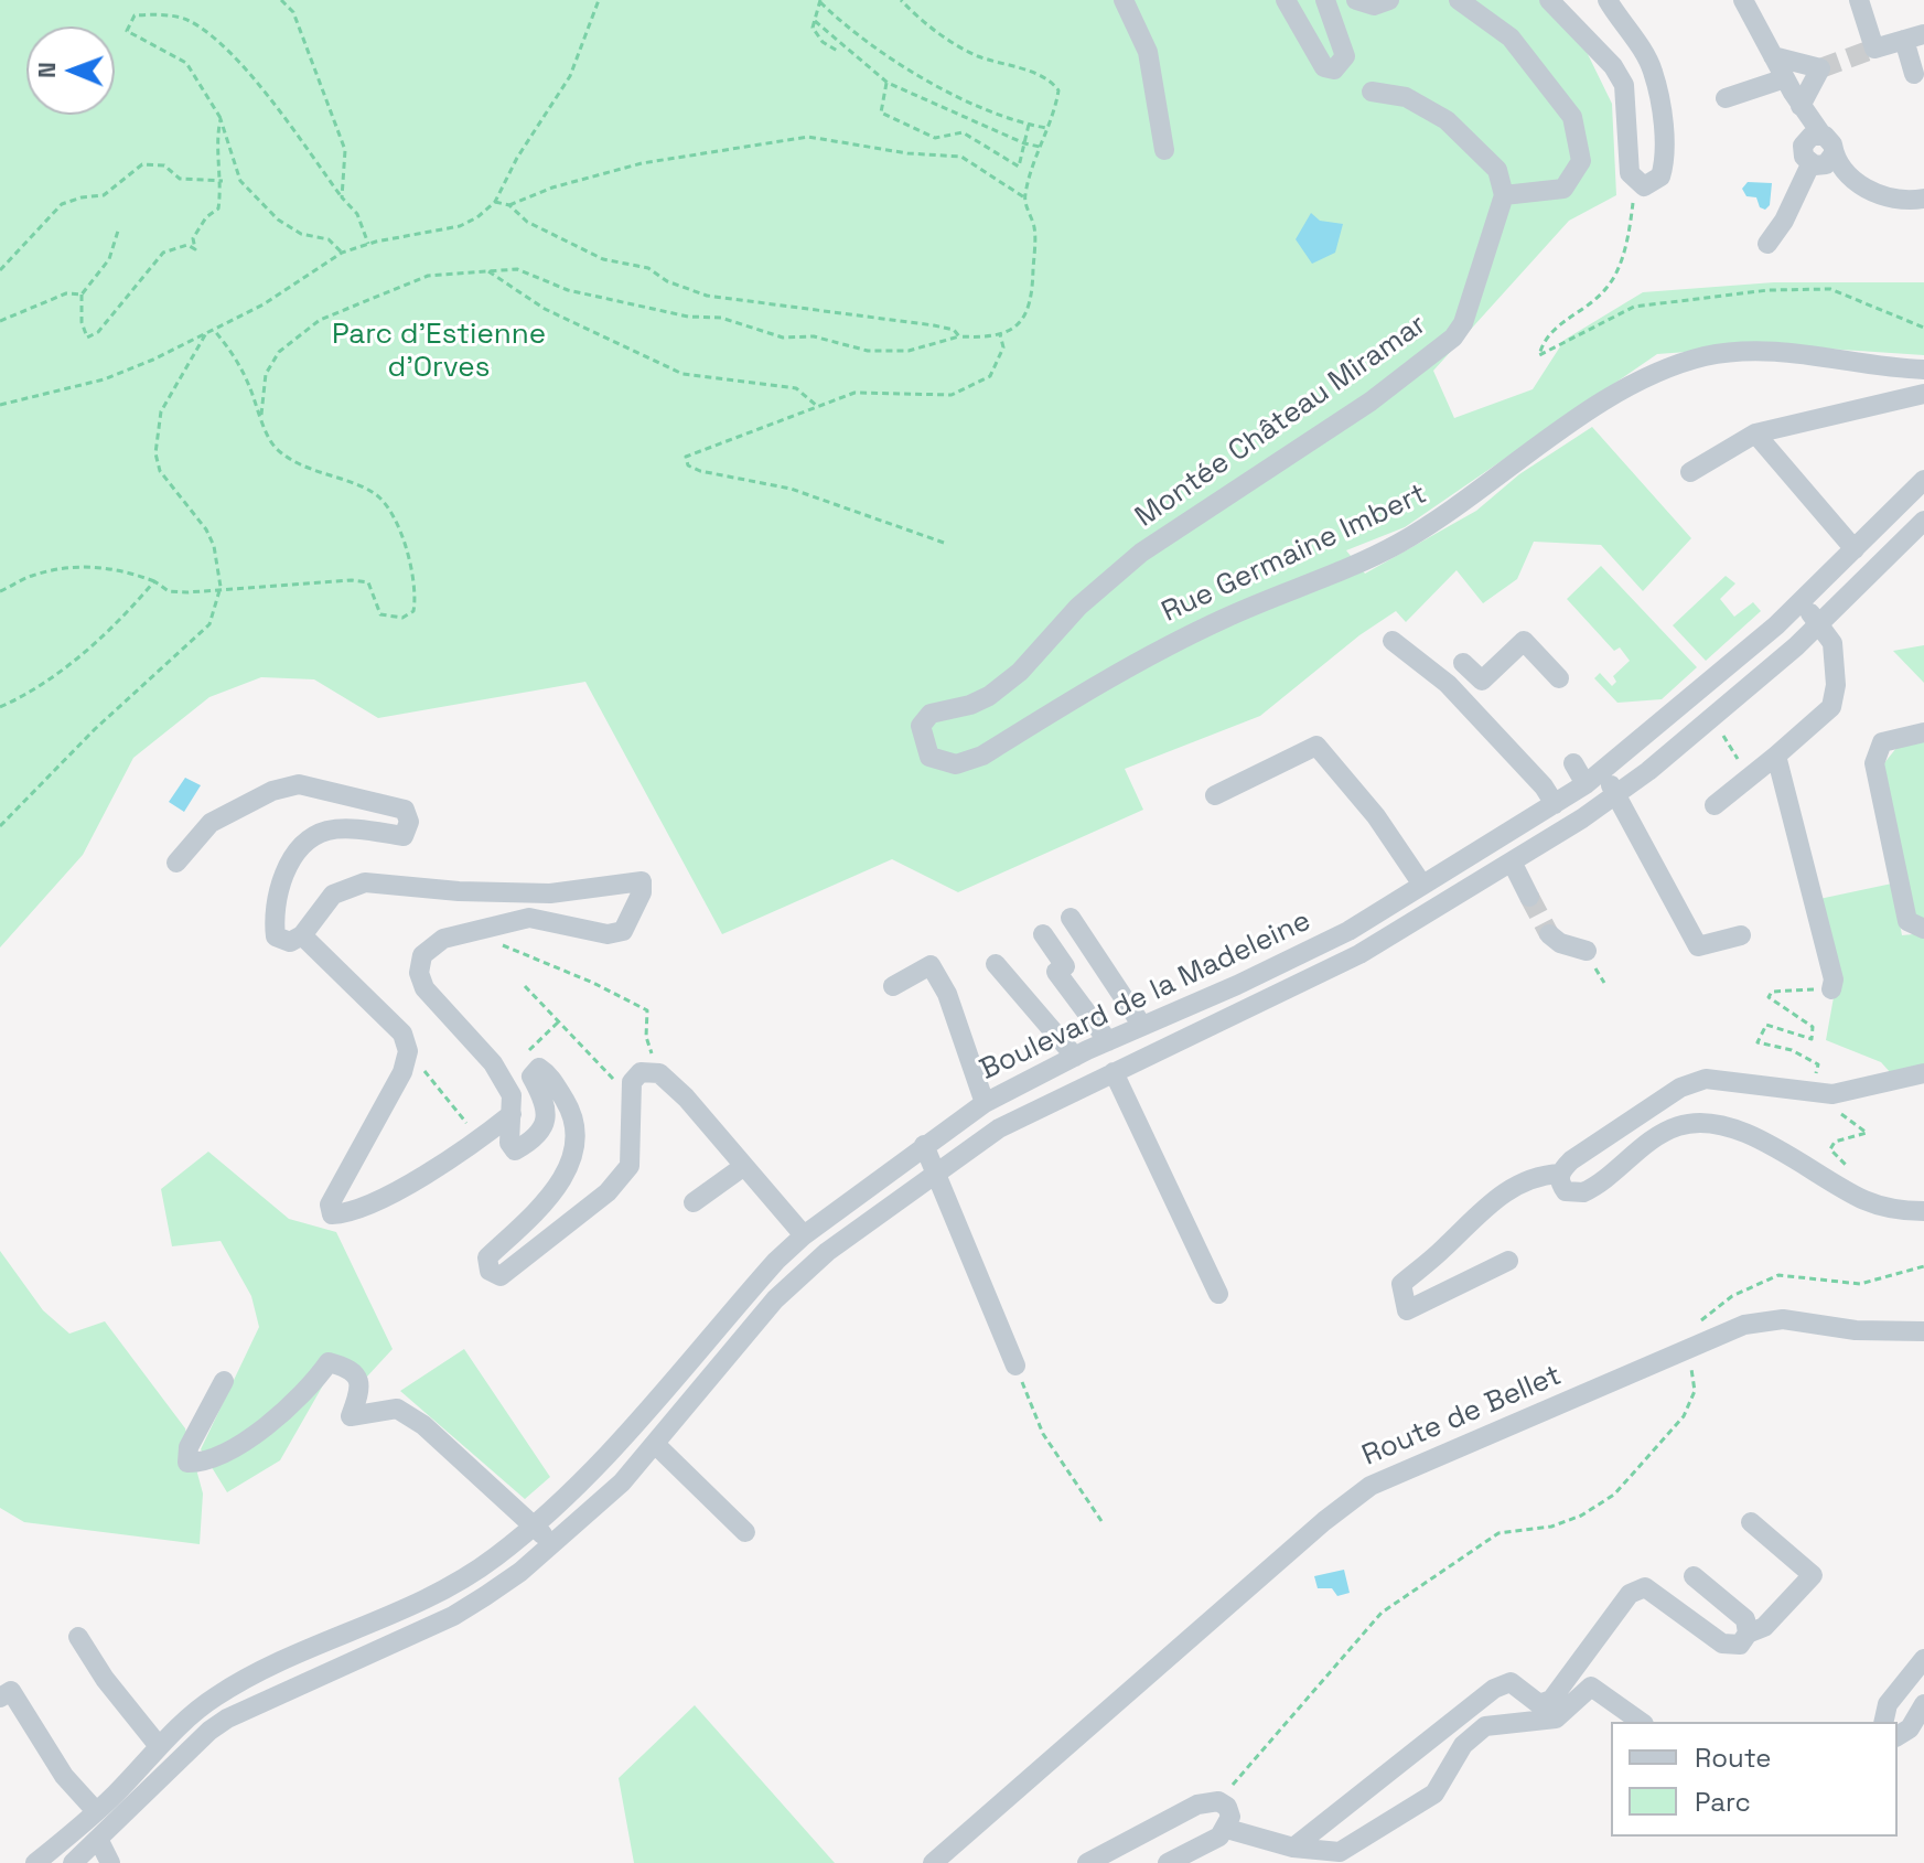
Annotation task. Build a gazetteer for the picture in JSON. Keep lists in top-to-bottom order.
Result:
{
  "streets": {
    "street": [
      "Montée Château Miramar",
      "Rue Germaine Imbert",
      "Boulevard de la Madeleine",
      "Route de Bellet"
    ]
  },
  "crossings": [
    ["Montée Château Miramar", "Rue Germaine Imbert"]
  ],
  "parks": ["Parc d'Estienne d'Orves"],
  "legend": ["Route", "Parc"],
  "north": "left"
}
